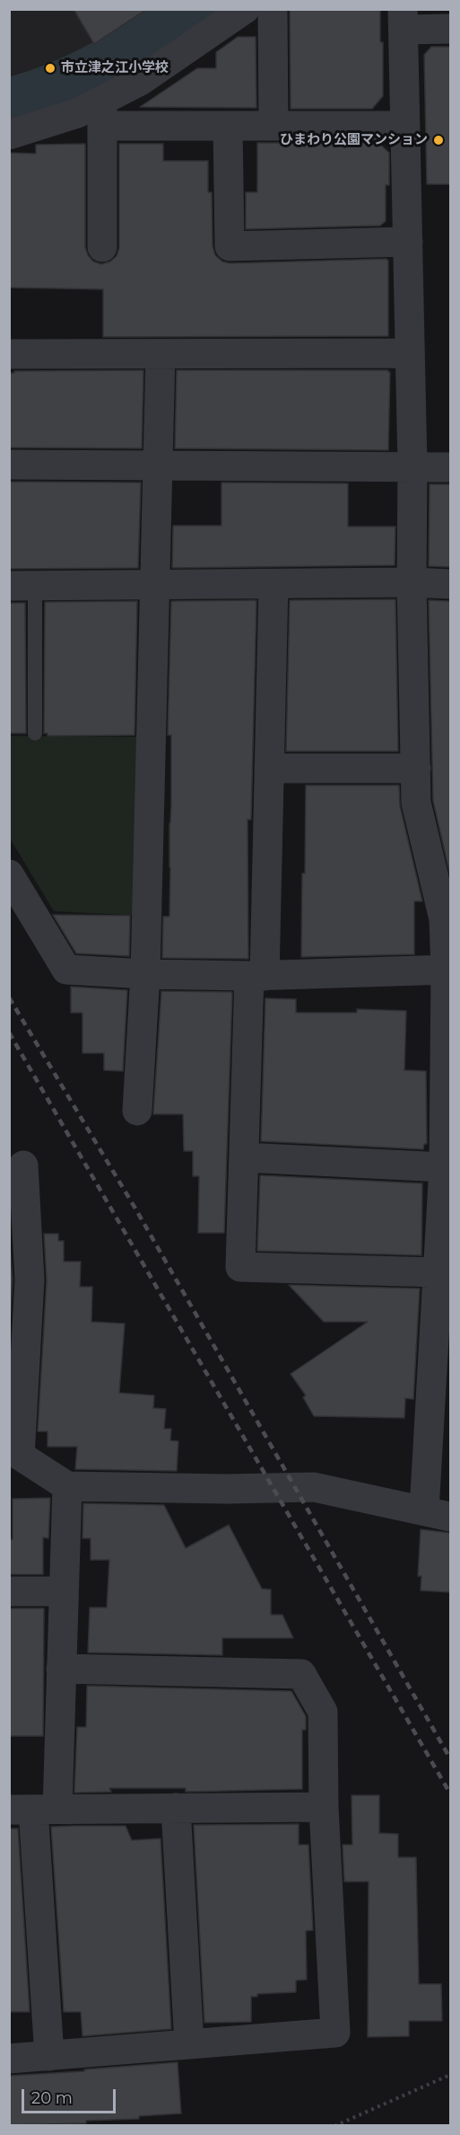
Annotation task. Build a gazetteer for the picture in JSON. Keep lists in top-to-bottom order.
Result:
{
  "places": ["市立津之江小学校", "ひまわり公園マンション"],
  "scale_bar": "20 m"
}
